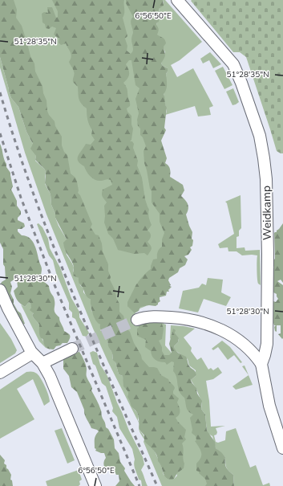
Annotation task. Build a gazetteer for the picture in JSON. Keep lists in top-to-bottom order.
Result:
{
  "streets": {
    "street": ["Weidkamp"]
  },
  "coordinates": ["6°56'50\"E", "51°28'35\"N", "51°28'30\"N"]
}
